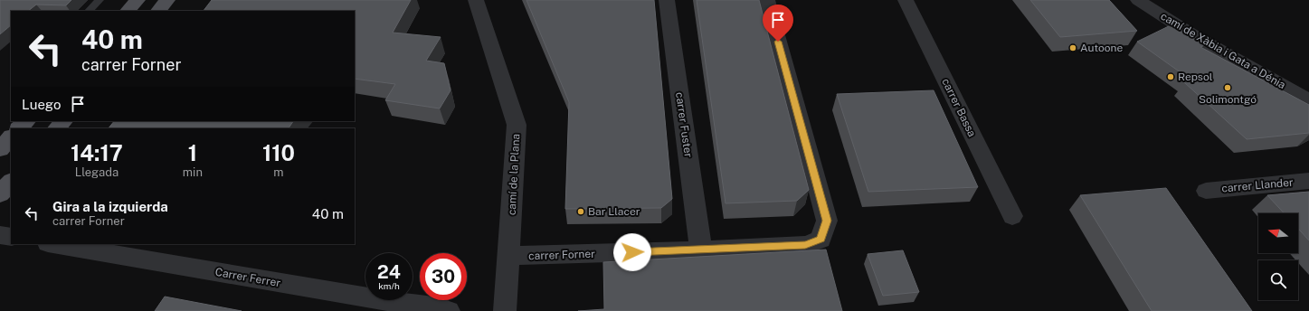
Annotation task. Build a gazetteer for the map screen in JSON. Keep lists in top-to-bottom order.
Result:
{
  "streets": {
    "street": [
      "camí de Xàbia i Gata a Dénia",
      "carrer Bassa",
      "carrer Fuster",
      "camí de la Plana",
      "carrer Llander",
      "carrer Forner",
      "Carrer Ferrer"
    ]
  },
  "crossings": [
    ["carrer Fuster", "carrer Forner"],
    ["camí de la Plana", "carrer Forner"]
  ],
  "places": [
    "Autoone",
    "Repsol",
    "Solimontgó",
    "Bar Llacer"
  ],
  "north": "left",
  "page": {
    "turn": ["40 m", "carrer Forner"],
    "then": "Luego",
    "eta": [
      "14:17",
      "Llegada",
      "1",
      "min",
      "110",
      "m"
    ],
    "list": [
      {
        "name": "Gira a la izquierda",
        "note": "carrer Forner",
        "value": "40 m"
      }
    ],
    "speed": "24 km/h",
    "limit": "30"
  }
}
